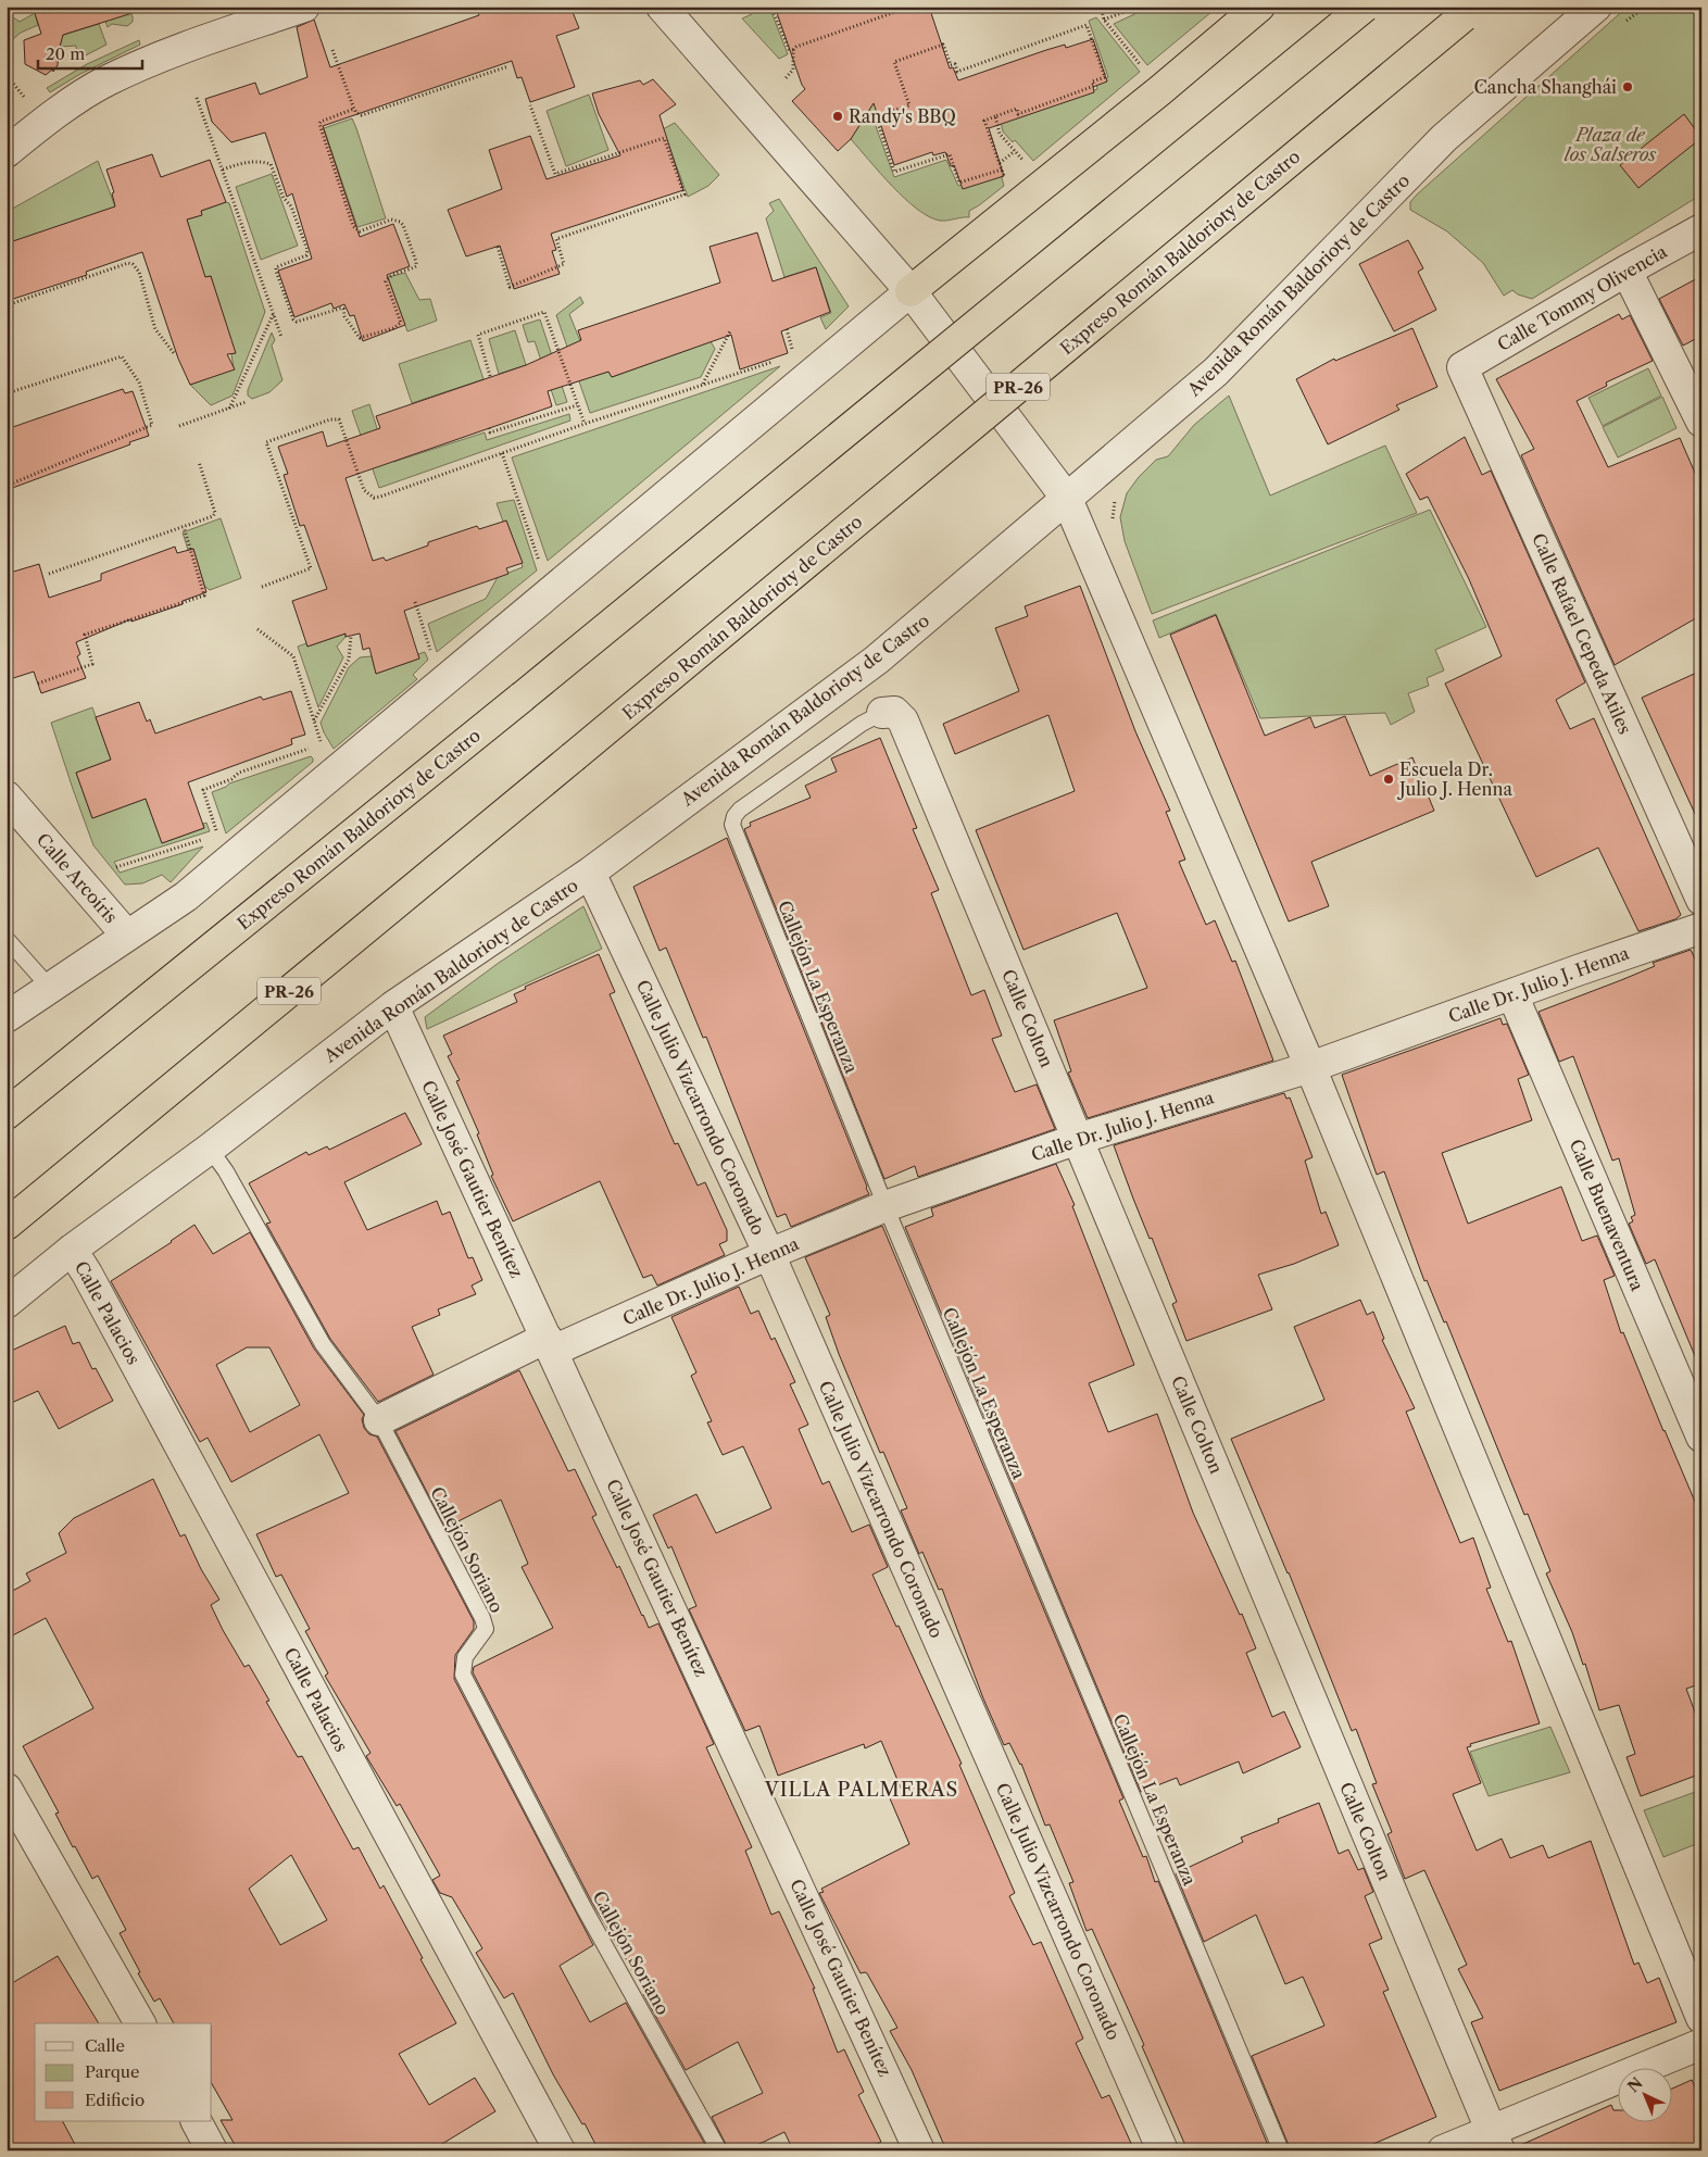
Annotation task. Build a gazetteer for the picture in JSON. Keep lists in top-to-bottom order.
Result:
{
  "streets": {
    "highway": ["Expreso Román Baldorioty de Castro", "PR-26"],
    "street": [
      "Avenida Román Baldorioty de Castro",
      "Calle Tommy Olivencia",
      "Calle Rafael Cepeda Atiles",
      "Calle Arcoíris",
      "Calle Dr. Julio J. Henna",
      "Calle Colton",
      "Calle Julio Vizcarrondo Coronado",
      "Calle José Gautier Benítez",
      "Calle Buenaventura",
      "Calle Palacios"
    ],
    "lane": ["Callejón La Esperanza", "Callejón Soriano"]
  },
  "crossings": [
    ["Avenida Román Baldorioty de Castro", "Calle Julio Vizcarrondo Coronado"],
    ["Avenida Román Baldorioty de Castro", "Calle José Gautier Benítez"],
    ["Avenida Román Baldorioty de Castro", "Calle Palacios"],
    ["Avenida Román Baldorioty de Castro", "Callejón Soriano"],
    ["Calle Tommy Olivencia", "Calle Rafael Cepeda Atiles"],
    ["Calle Dr. Julio J. Henna", "Callejón La Esperanza"],
    ["Calle Dr. Julio J. Henna", "Calle Colton"],
    ["Calle Dr. Julio J. Henna", "Calle Julio Vizcarrondo Coronado"],
    ["Calle Dr. Julio J. Henna", "Calle José Gautier Benítez"],
    ["Calle Dr. Julio J. Henna", "Calle Buenaventura"],
    ["Calle Dr. Julio J. Henna", "Callejón Soriano"],
    ["Callejón La Esperanza", "Calle Colton"]
  ],
  "districts": ["VILLA PALMERAS"],
  "parks": ["Plaza de los Salseros"],
  "places": ["Cancha Shanghái", "Randy's BBQ", "Escuela Dr. Julio J. Henna"],
  "legend": ["Calle", "Parque", "Edificio"],
  "scale_bar": "20 m",
  "north": "top left"
}
